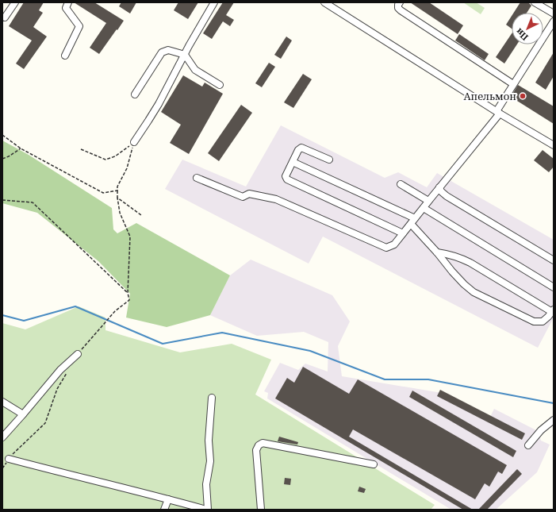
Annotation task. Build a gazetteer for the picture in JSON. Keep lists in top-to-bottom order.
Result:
{
  "places": ["Апельмон"],
  "north": "bottom left"
}
